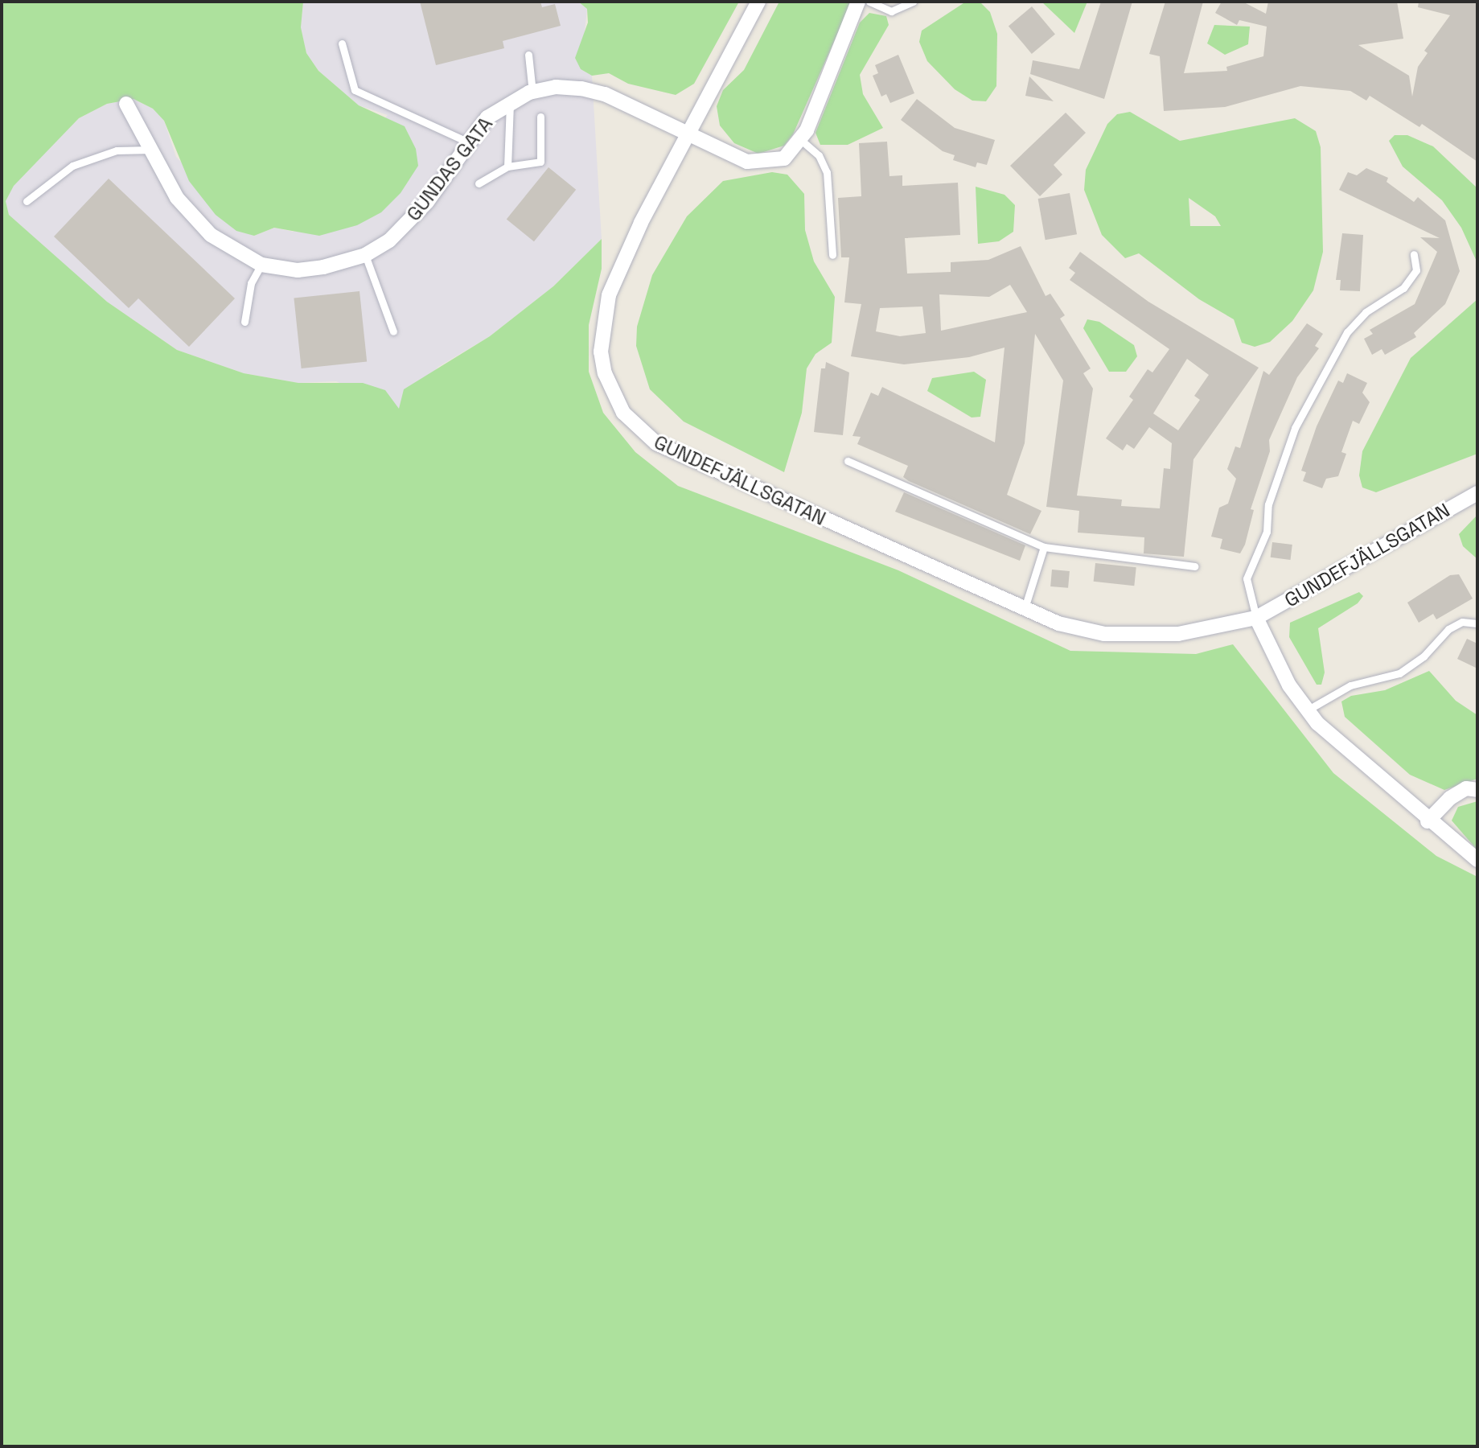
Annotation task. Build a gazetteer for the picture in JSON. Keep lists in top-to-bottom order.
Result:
{
  "streets": {
    "street": ["GUNDAS GATA", "GUNDEFJÄLLSGATAN"]
  },
  "crossings": [
    ["GUNDAS GATA", "GUNDEFJÄLLSGATAN"]
  ]
}
